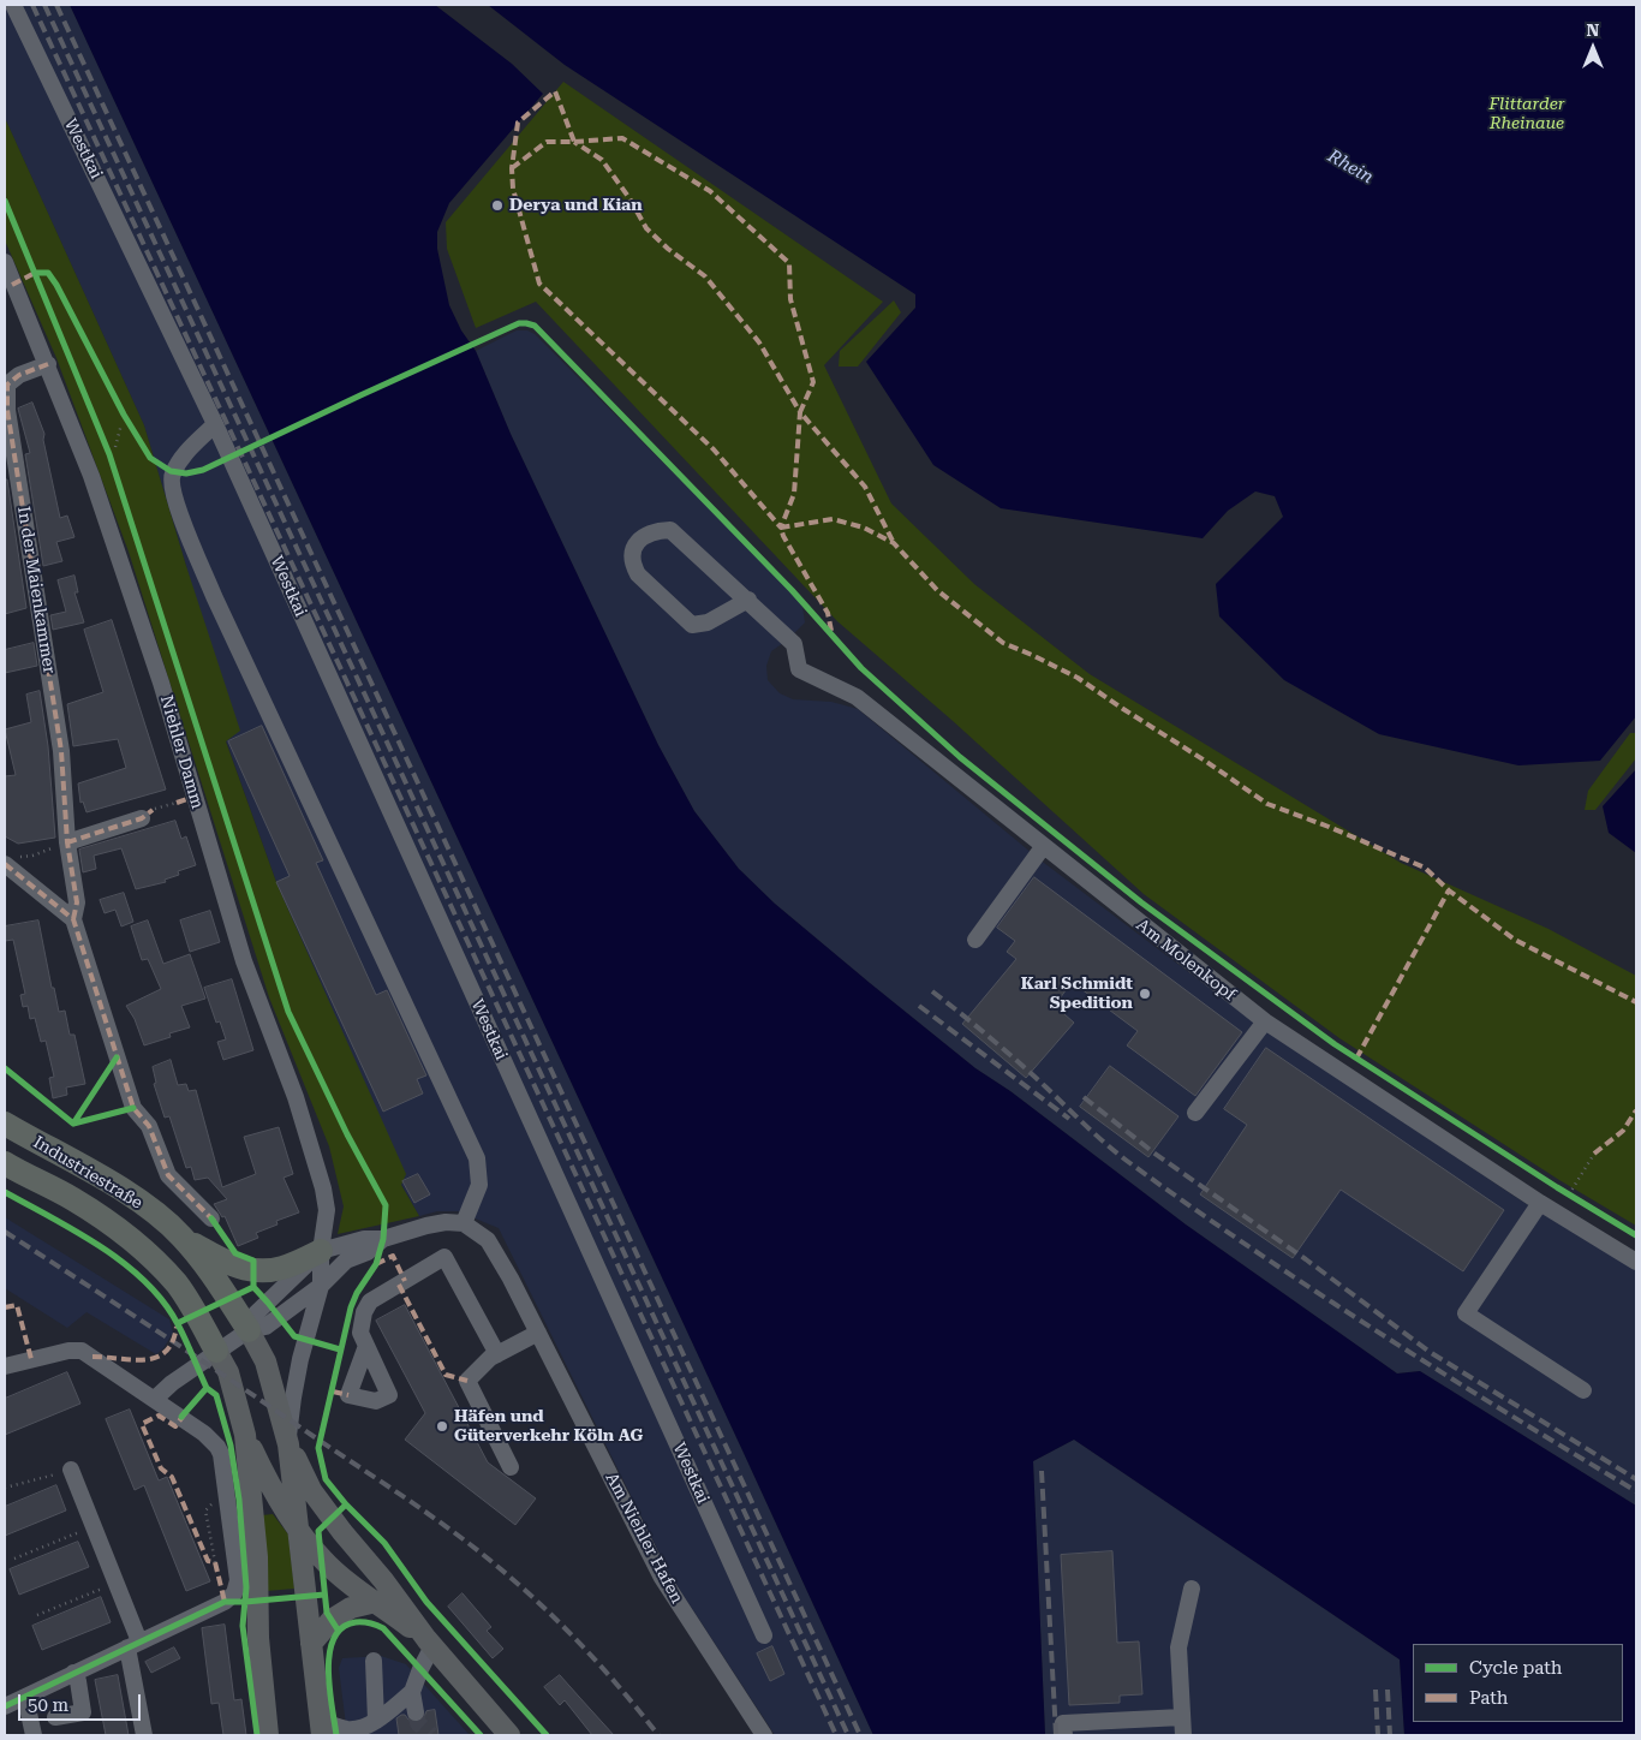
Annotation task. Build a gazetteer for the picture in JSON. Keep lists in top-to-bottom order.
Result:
{
  "streets": {
    "highway": ["Industriestraße"],
    "street": [
      "Westkai",
      "In der Maienkammer",
      "Niehler Damm",
      "Am Molenkopf",
      "Am Niehler Hafen"
    ]
  },
  "crossings": [
    ["In der Maienkammer", "Niehler Damm"],
    ["Niehler Damm", "Industriestraße"]
  ],
  "water": ["Rhein"],
  "parks": ["Flittarder Rheinaue"],
  "places": ["Derya und Kian", "Karl Schmidt Spedition", "Häfen und Güterverkehr Köln AG"],
  "legend": ["Cycle path", "Path"],
  "scale_bar": "50 m",
  "north": "top"
}
